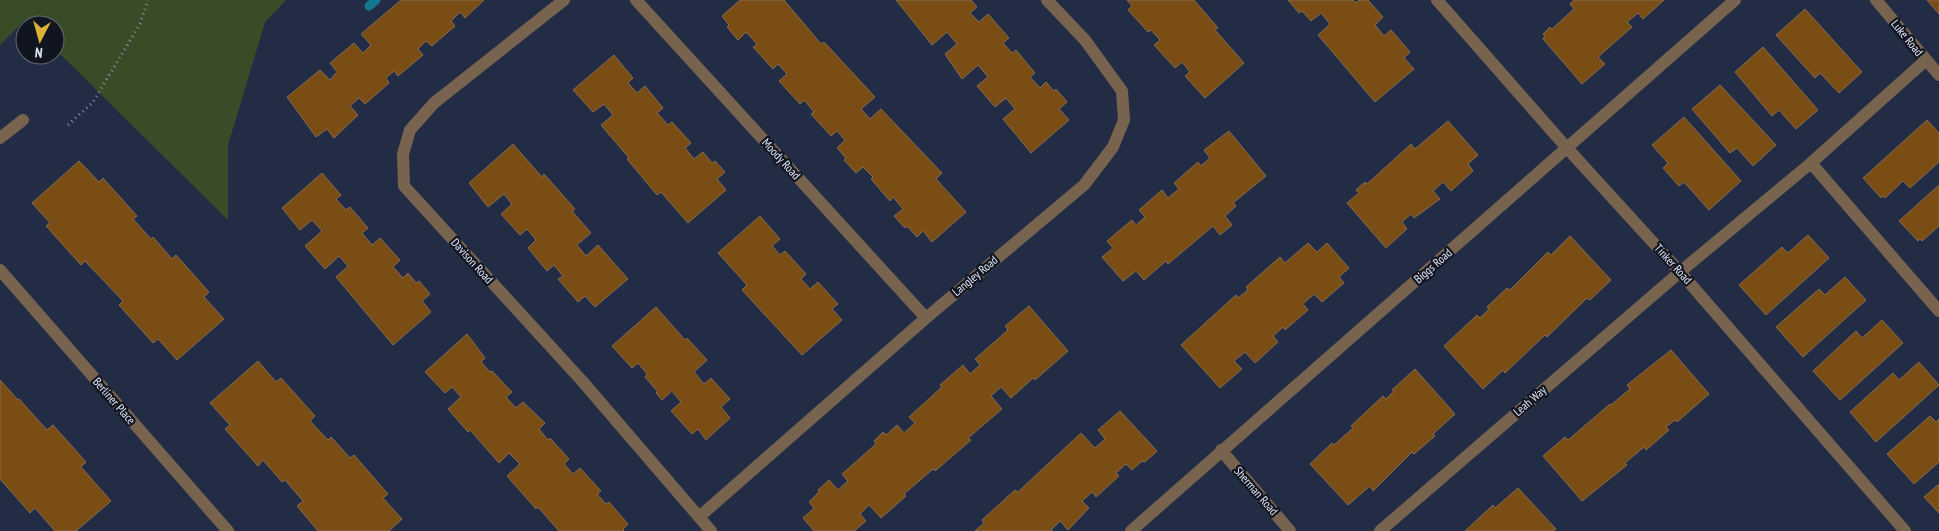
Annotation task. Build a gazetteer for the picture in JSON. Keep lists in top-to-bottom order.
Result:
{
  "streets": {
    "street": [
      "Luke Road",
      "Moody Road",
      "Davison Road",
      "Tinker Road",
      "Biggs Road",
      "Langley Road",
      "Berliner Place",
      "Leah Way",
      "Sherman Road"
    ]
  },
  "crossings": [
    ["Luke Road", "Leah Way"],
    ["Moody Road", "Langley Road"],
    ["Davison Road", "Langley Road"],
    ["Tinker Road", "Biggs Road"],
    ["Tinker Road", "Leah Way"],
    ["Biggs Road", "Sherman Road"]
  ],
  "north": "bottom"
}
